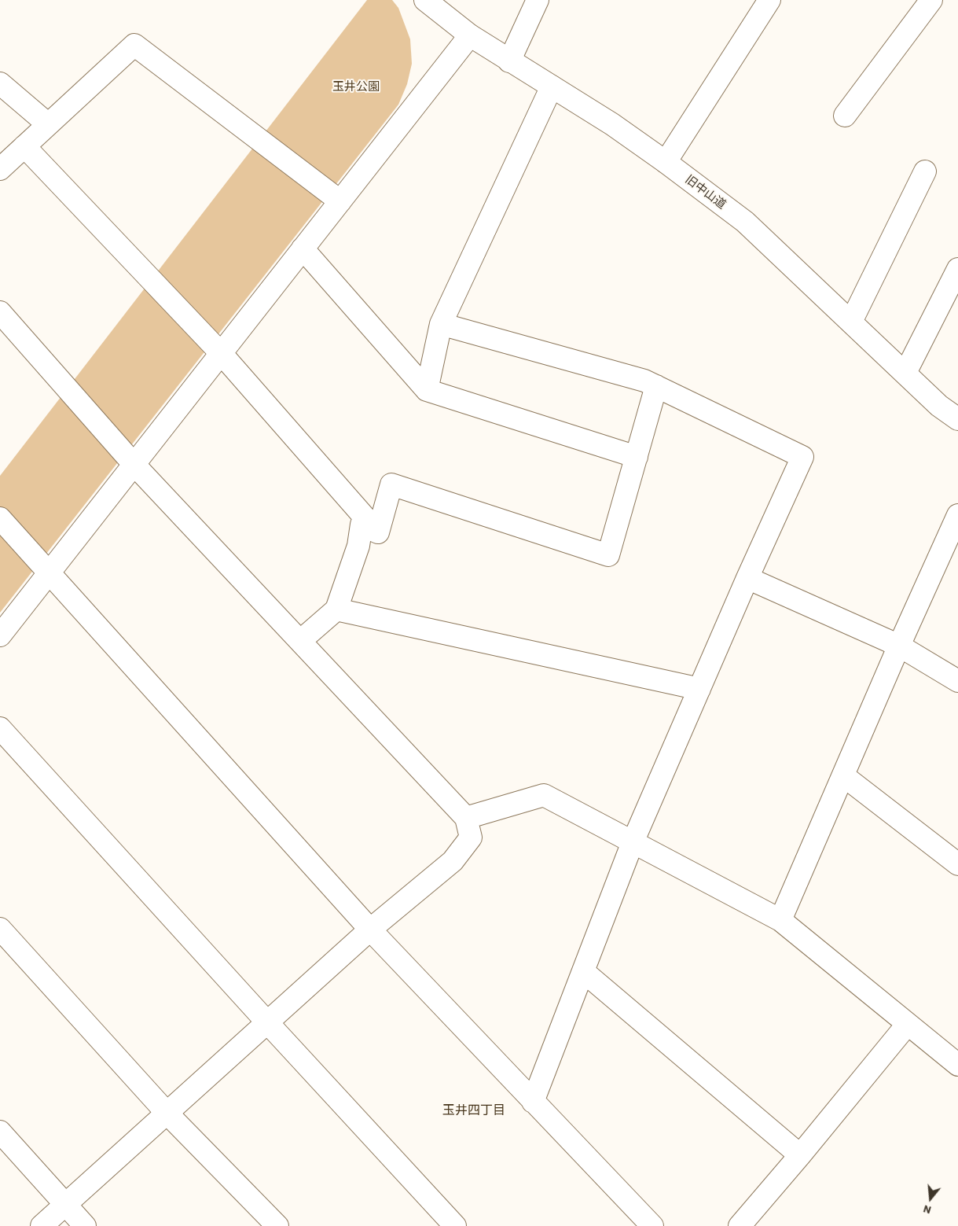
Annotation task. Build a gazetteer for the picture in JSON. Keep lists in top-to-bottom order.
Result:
{
  "streets": {
    "street": ["旧中山道"]
  },
  "districts": ["玉井四丁目"],
  "parks": ["玉井公園"],
  "north": "bottom"
}
